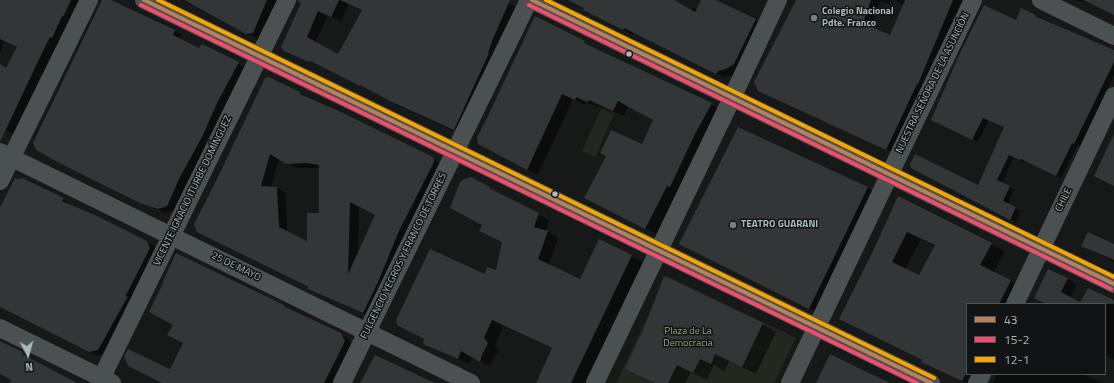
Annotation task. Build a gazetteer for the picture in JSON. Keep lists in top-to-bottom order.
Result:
{
  "streets": {
    "street": [
      "NUESTRA SEÑORA DE LA ASUNCIÓN",
      "VICENTE IGNACIO ITURBE DOMÍNGUEZ",
      "CHILE",
      "FULGENCIO YEGROS Y FRANCO DE TORRES",
      "25 DE MAYO"
    ]
  },
  "crossings": [
    ["VICENTE IGNACIO ITURBE DOMÍNGUEZ", "25 DE MAYO"],
    ["FULGENCIO YEGROS Y FRANCO DE TORRES", "25 DE MAYO"]
  ],
  "parks": ["Plaza de La Democracia"],
  "places": ["Colegio Nacional Pdte. Franco", "TEATRO GUARANI"],
  "lines": ["transit line 43", "transit line 12-1", "transit line 15-2"],
  "legend": ["43", "15-2", "12-1"],
  "north": "bottom"
}
